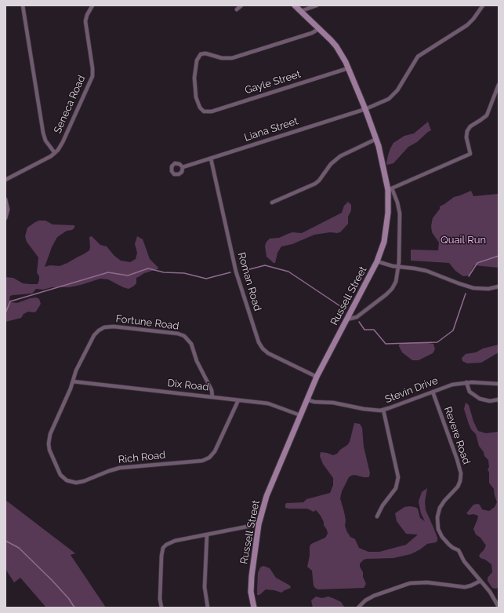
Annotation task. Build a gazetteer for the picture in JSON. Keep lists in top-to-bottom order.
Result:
{
  "streets": {
    "street": [
      "Gayle Street",
      "Seneca Road",
      "Liana Street",
      "Roman Road",
      "Russell Street",
      "Fortune Road",
      "Dix Road",
      "Stevin Drive",
      "Revere Road",
      "Rich Road"
    ]
  },
  "crossings": [
    ["Gayle Street", "Russell Street"],
    ["Liana Street", "Roman Road"],
    ["Liana Street", "Russell Street"],
    ["Roman Road", "Russell Street"],
    ["Russell Street", "Dix Road"],
    ["Russell Street", "Stevin Drive"],
    ["Fortune Road", "Dix Road"],
    ["Fortune Road", "Rich Road"],
    ["Dix Road", "Rich Road"],
    ["Stevin Drive", "Revere Road"]
  ],
  "parks": ["Quail Run"]
}
